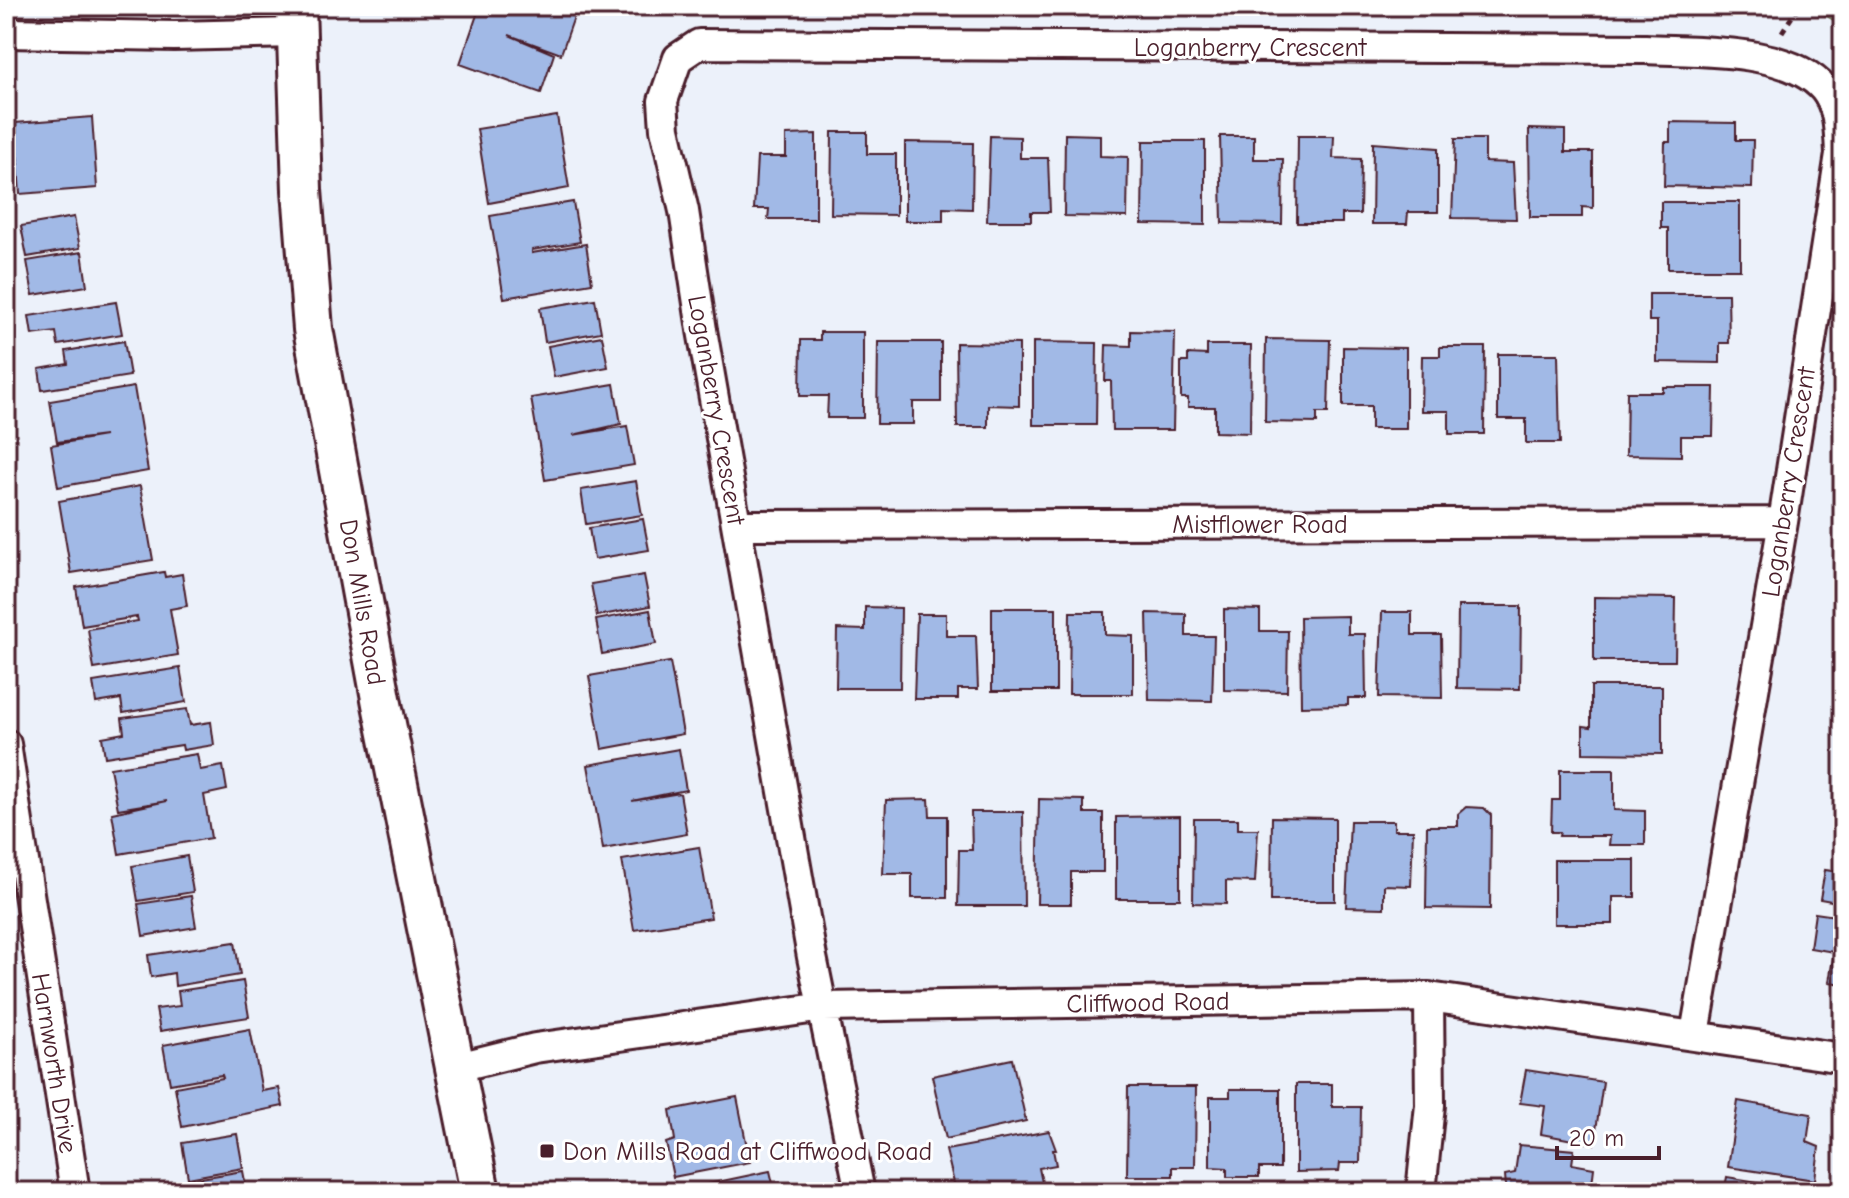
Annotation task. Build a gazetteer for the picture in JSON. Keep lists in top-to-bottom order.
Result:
{
  "streets": {
    "main road": ["Don Mills Road"],
    "street": [
      "Loganberry Crescent",
      "Mistflower Road",
      "Cliffwood Road",
      "Harnworth Drive"
    ]
  },
  "crossings": [
    ["Loganberry Crescent", "Mistflower Road"],
    ["Loganberry Crescent", "Cliffwood Road"],
    ["Don Mills Road", "Cliffwood Road"]
  ],
  "places": {
    "transit": ["Don Mills Road at Cliffwood Road"]
  },
  "scale_bar": "20 m"
}
